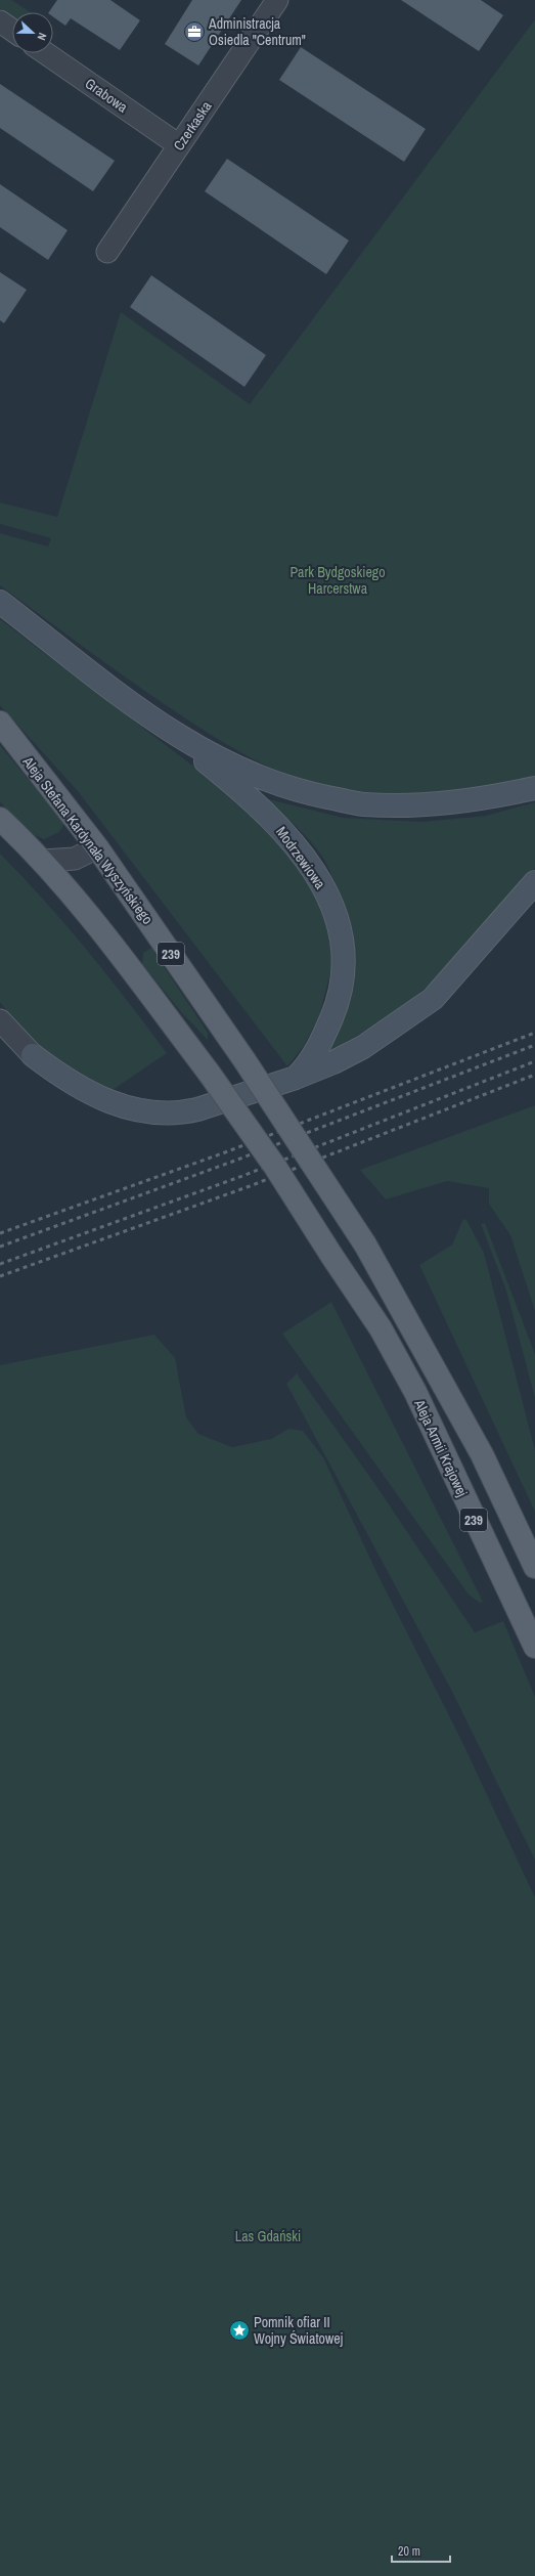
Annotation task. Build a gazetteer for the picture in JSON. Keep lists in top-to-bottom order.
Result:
{
  "streets": {
    "main road": ["Aleja Stefana Kardynała Wyszyńskiego", "239", "Aleja Armii Krajowej"],
    "street": ["Grabowa", "Czerkaska", "Modrzewiowa"]
  },
  "crossings": [
    ["Grabowa", "Czerkaska"],
    ["Aleja Stefana Kardynała Wyszyńskiego", "Aleja Armii Krajowej"],
    ["239", "Aleja Armii Krajowej"]
  ],
  "parks": ["Park Bydgoskiego Harcerstwa", "Las Gdański"],
  "places": {
    "office": ["Administracja Osiedla \"Centrum\""],
    "place": ["Pomnik ofiar II Wojny Światowej"]
  },
  "scale_bar": "20 m",
  "north": "right"
}
